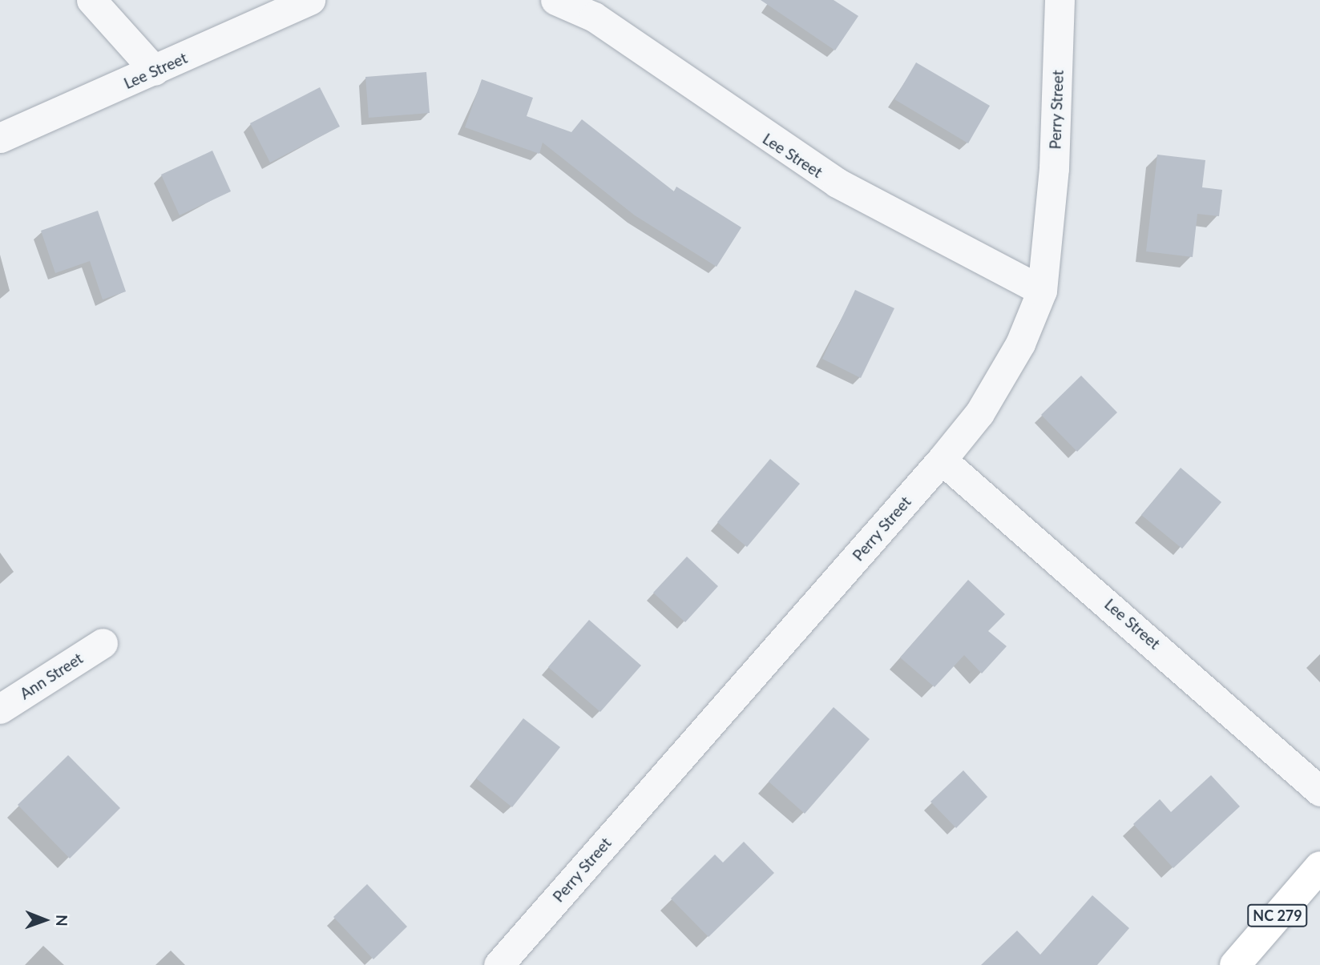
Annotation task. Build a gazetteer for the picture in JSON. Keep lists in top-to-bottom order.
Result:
{
  "streets": {
    "main road": ["NC 279"],
    "street": ["Lee Street", "Perry Street", "Ann Street"]
  },
  "crossings": [
    ["Lee Street", "Perry Street"]
  ],
  "north": "right"
}
